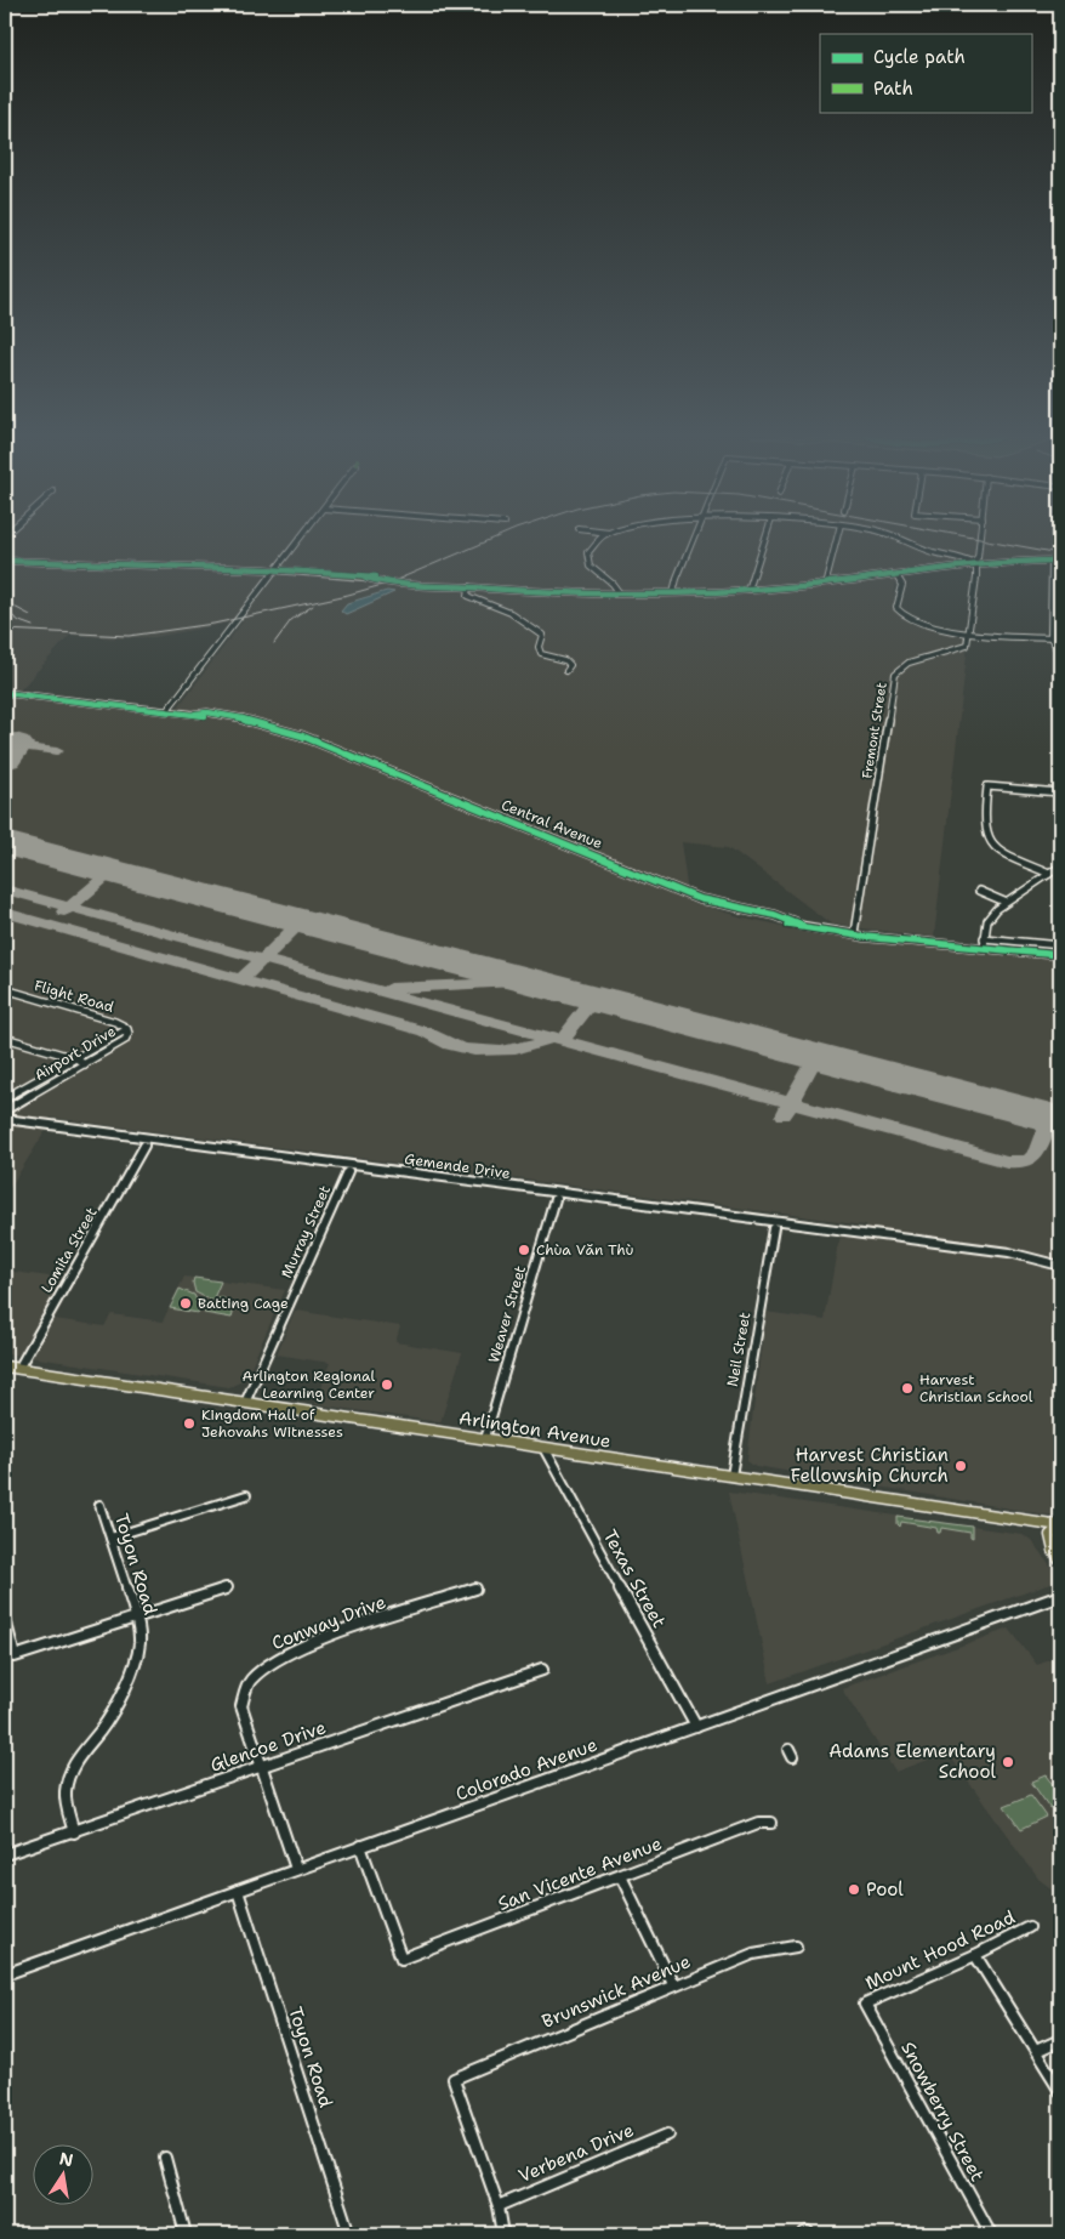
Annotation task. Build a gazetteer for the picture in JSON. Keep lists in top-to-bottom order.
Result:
{
  "streets": {
    "main road": ["Central Avenue", "Arlington Avenue"],
    "street": [
      "Fremont Street",
      "Flight Road",
      "Airport Drive",
      "Gemende Drive",
      "Murray Street",
      "Lomita Street",
      "Weaver Street",
      "Neil Street",
      "Toyon Road",
      "Texas Street",
      "Conway Drive",
      "Glencoe Drive",
      "Colorado Avenue",
      "San Vicente Avenue",
      "Mount Hood Road",
      "Brunswick Avenue",
      "Snowberry Street",
      "Verbena Drive"
    ]
  },
  "crossings": [
    ["Fremont Street", "Central Avenue"],
    ["Flight Road", "Airport Drive"],
    ["Murray Street", "Arlington Avenue"],
    ["Lomita Street", "Arlington Avenue"],
    ["Weaver Street", "Arlington Avenue"],
    ["Neil Street", "Arlington Avenue"],
    ["Arlington Avenue", "Texas Street"],
    ["Toyon Road", "Glencoe Drive"],
    ["Toyon Road", "Colorado Avenue"],
    ["Texas Street", "Colorado Avenue"],
    ["Conway Drive", "Glencoe Drive"],
    ["Conway Drive", "Colorado Avenue"],
    ["Colorado Avenue", "San Vicente Avenue"],
    ["Mount Hood Road", "Snowberry Street"],
    ["Brunswick Avenue", "Verbena Drive"]
  ],
  "places": [
    "Chùa Văn Thù",
    "Batting Cage",
    "Arlington Regional Learning Center",
    "Harvest Christian School",
    "Kingdom Hall of Jehovahs Witnesses",
    "Harvest Christian Fellowship Church",
    "Adams Elementary School",
    "Pool"
  ],
  "legend": ["Cycle path", "Path"],
  "north": "top"
}
